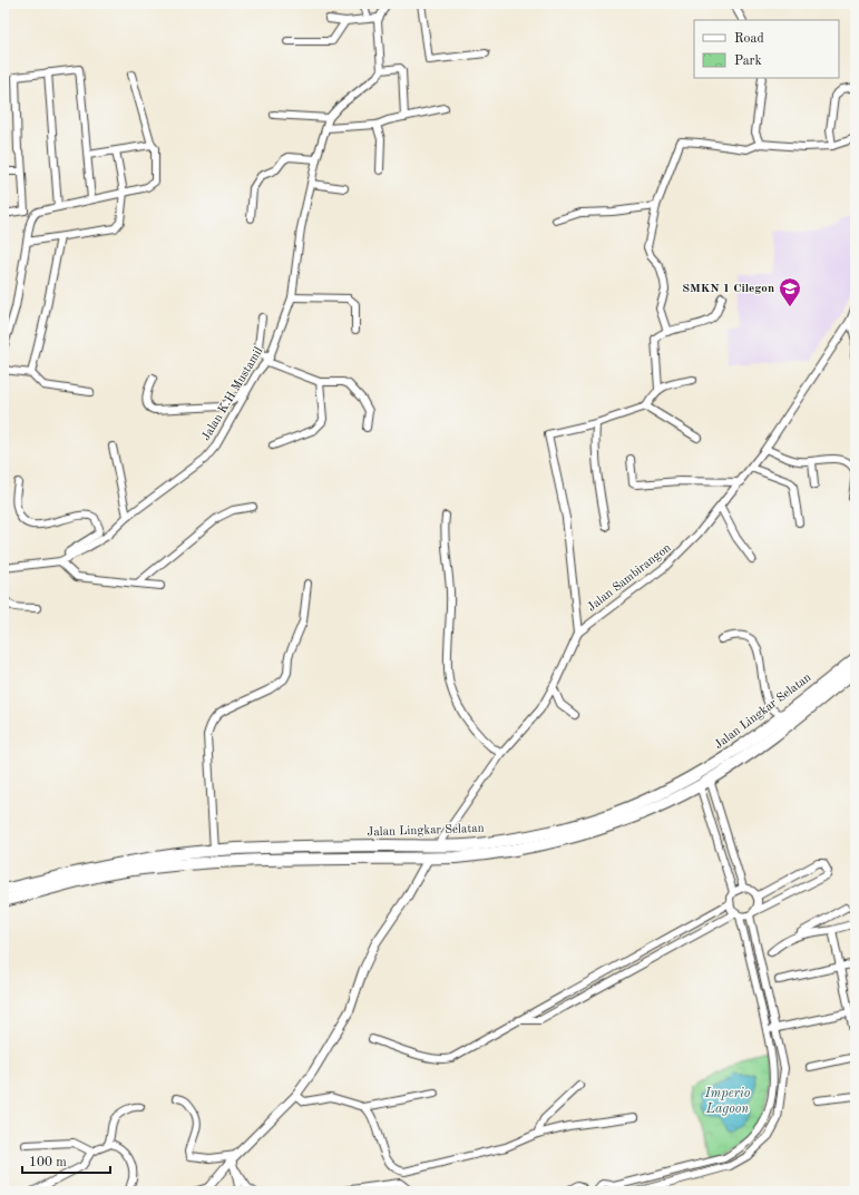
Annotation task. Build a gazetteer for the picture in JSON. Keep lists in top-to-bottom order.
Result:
{
  "streets": {
    "highway": ["Jalan Lingkar Selatan"],
    "street": ["Jalan K.H Mustamil", "Jalan Sambirangon"]
  },
  "crossings": [
    ["Jalan Sambirangon", "Jalan Lingkar Selatan"]
  ],
  "water": ["Imperio Lagoon"],
  "places": {
    "school or university": ["SMKN 1 Cilegon"]
  },
  "legend": ["Road", "Park"],
  "scale_bar": "100 m"
}
